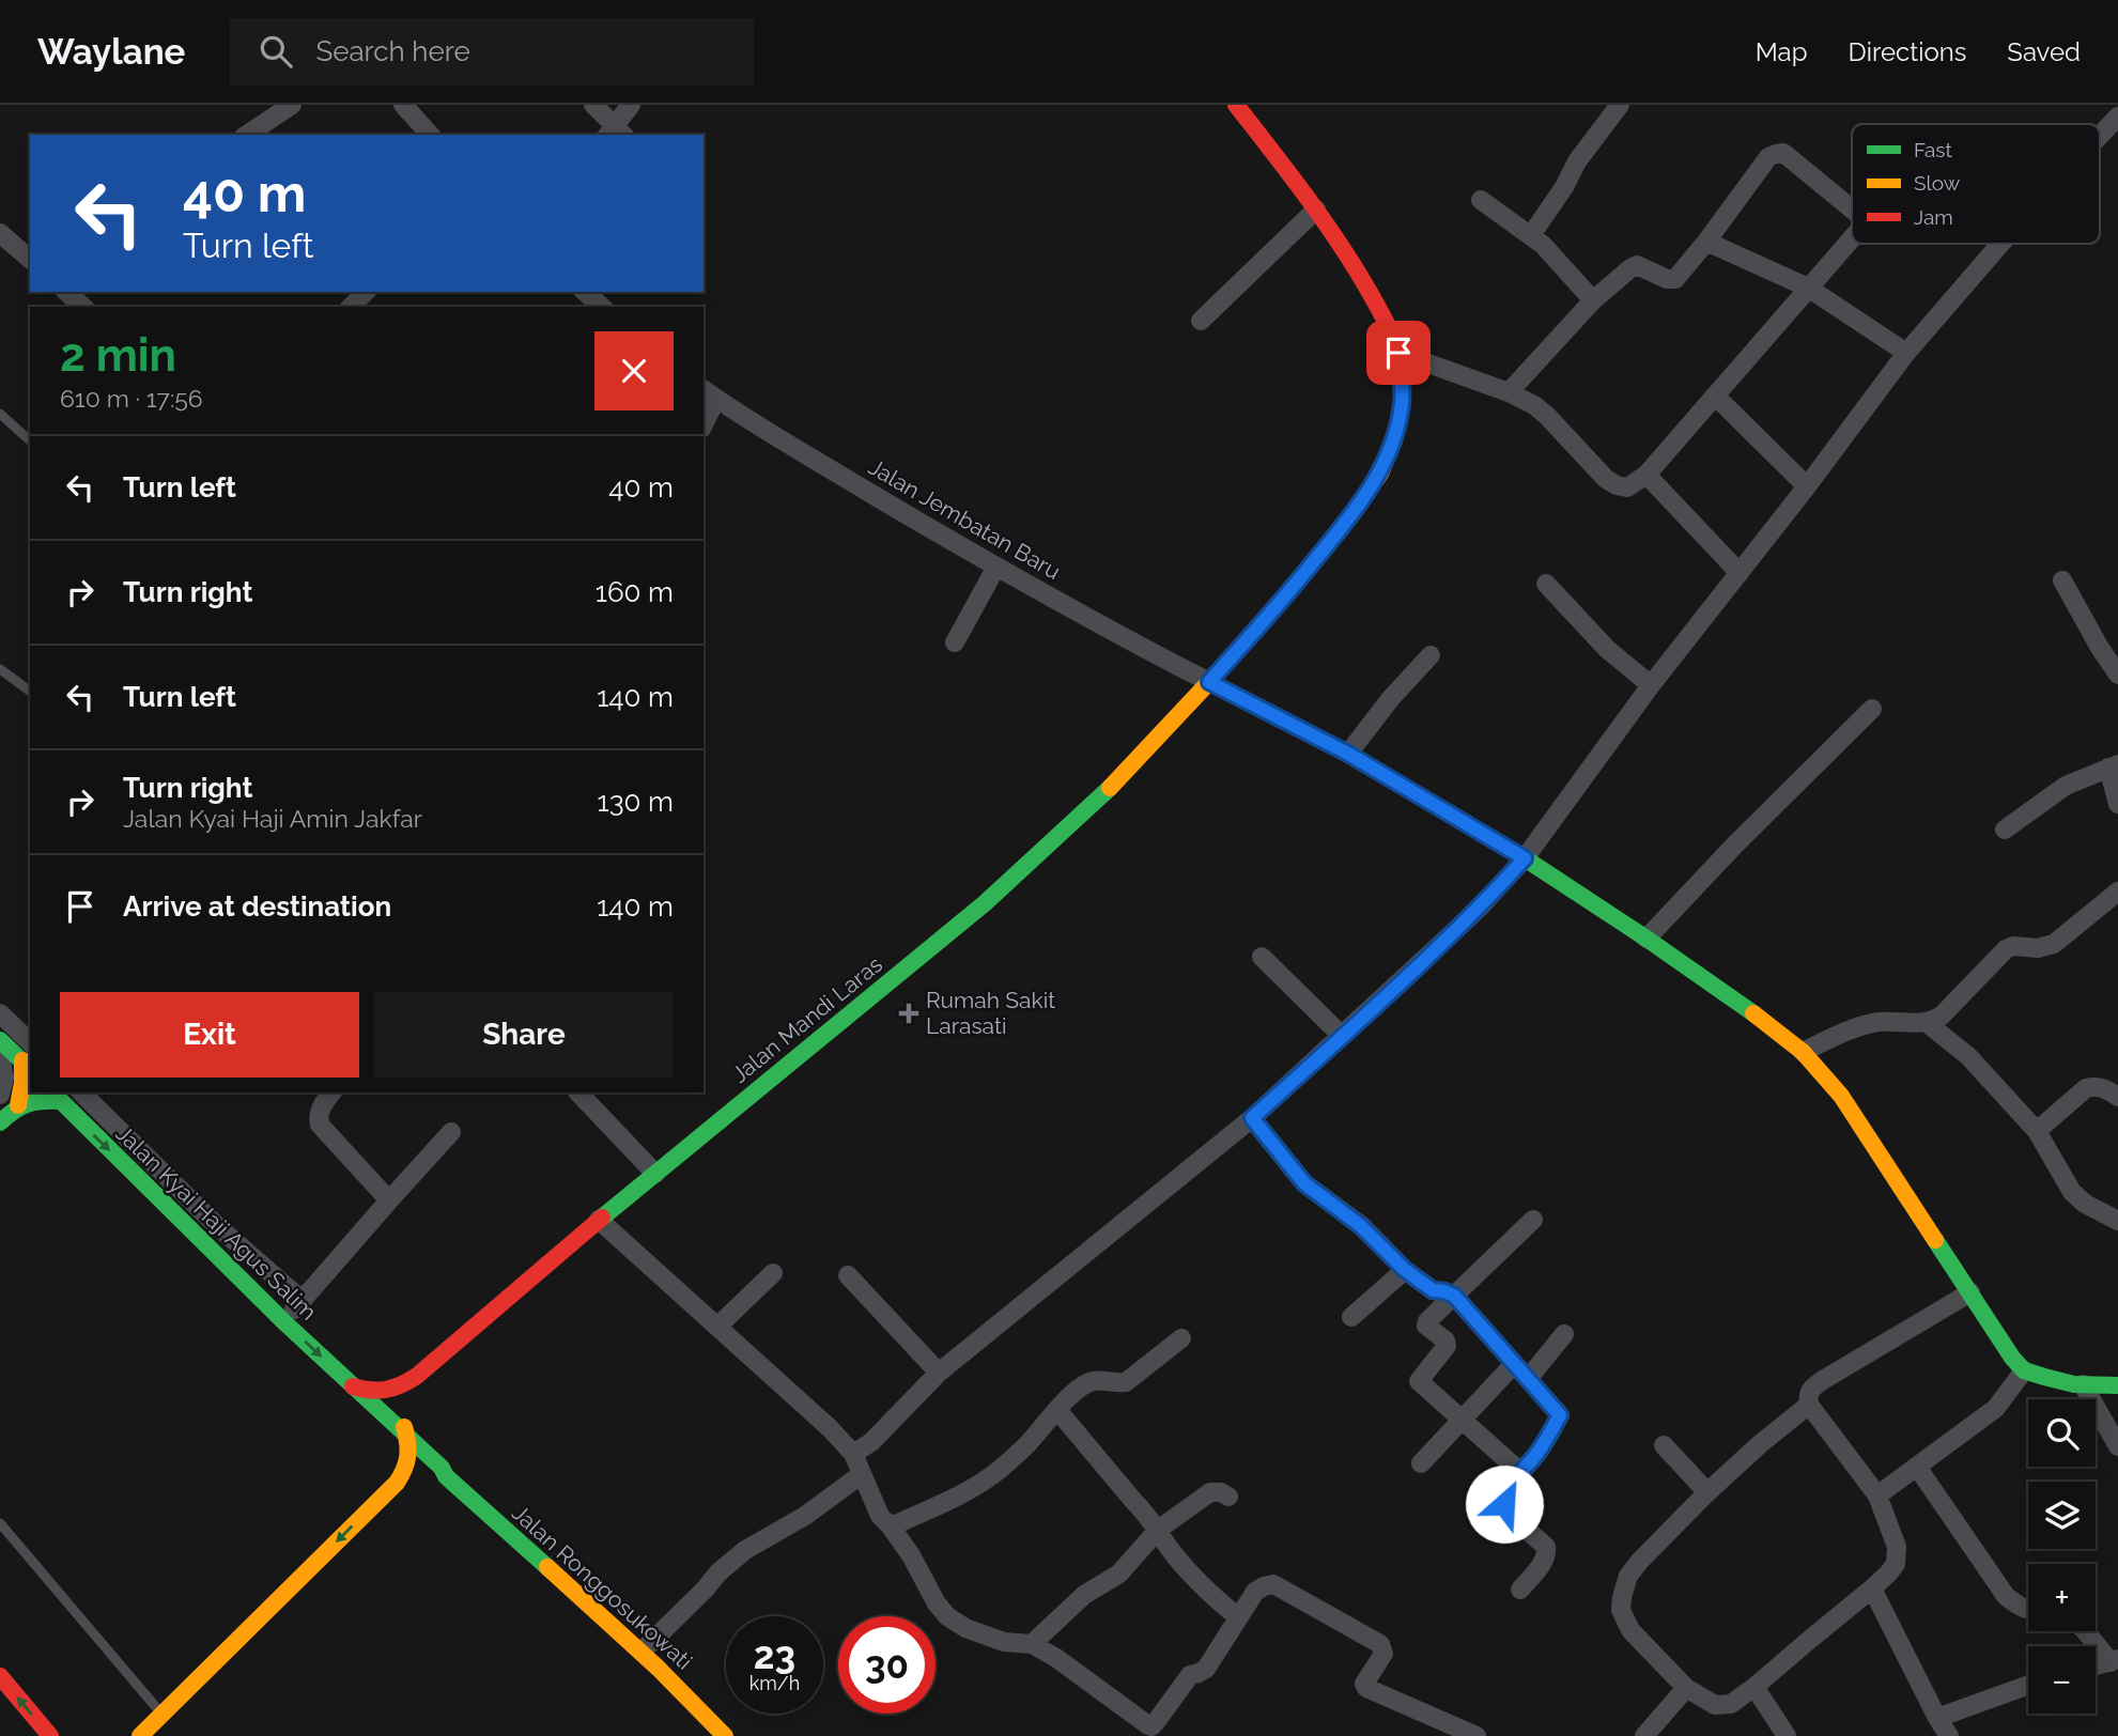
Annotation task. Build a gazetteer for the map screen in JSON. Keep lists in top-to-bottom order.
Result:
{
  "streets": {
    "main road": ["Jalan Mandi Laras", "Jalan Kyai Haji Agus Salim", "Jalan Ronggosukowati"],
    "street": ["Jalan Jembatan Baru"]
  },
  "crossings": [
    ["Jalan Jembatan Baru", "Jalan Mandi Laras"],
    ["Jalan Kyai Haji Agus Salim", "Jalan Ronggosukowati"]
  ],
  "one_way": ["Jalan Kyai Haji Agus Salim"],
  "places": {
    "health": ["Rumah Sakit Larasati"]
  },
  "legend": ["Fast", "Slow", "Jam"],
  "page": {
    "header": "Waylane",
    "search": "Search here",
    "nav": ["Map", "Directions", "Saved"],
    "turn": ["40 m", "Turn left"],
    "heading": ["2 min", "610 m · 17:56"],
    "list": [
      {
        "name": "Turn left",
        "value": "40 m"
      },
      {
        "name": "Turn right",
        "value": "160 m"
      },
      {
        "name": "Turn left",
        "value": "140 m"
      },
      {
        "name": "Turn right",
        "note": "Jalan Kyai Haji Amin Jakfar",
        "value": "130 m"
      },
      {
        "name": "Arrive at destination",
        "value": "140 m"
      }
    ],
    "buttons": ["Exit", "Share"],
    "map_buttons": ["+", "−"],
    "speed": "23 km/h",
    "limit": "30"
  }
}
